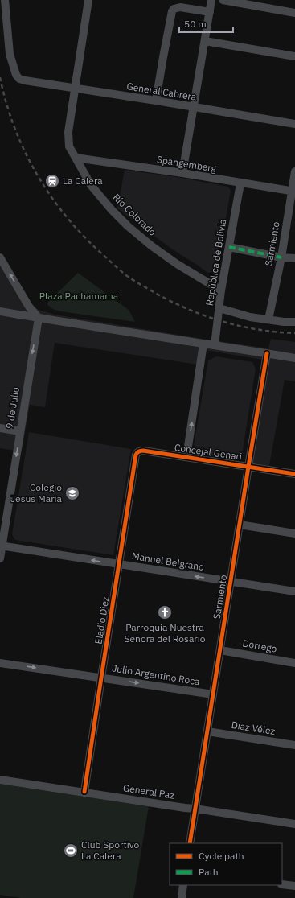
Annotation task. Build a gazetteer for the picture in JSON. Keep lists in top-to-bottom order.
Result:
{
  "streets": {
    "street": [
      "General Cabrera",
      "Spangemberg",
      "Río Colorado",
      "Sarmiento",
      "República de Bolivia",
      "9 de Julio",
      "Concejal Genari",
      "Manuel Belgrano",
      "Eladio Diez",
      "Dorrego",
      "Julio Argentino Roca",
      "Díaz Vélez",
      "General Paz"
    ]
  },
  "crossings": [
    ["General Cabrera", "Río Colorado"],
    ["Spangemberg", "Río Colorado"],
    ["Spangemberg", "Sarmiento"],
    ["Spangemberg", "República de Bolivia"],
    ["Río Colorado", "República de Bolivia"],
    ["Sarmiento", "Concejal Genari"],
    ["Sarmiento", "Manuel Belgrano"],
    ["Sarmiento", "Dorrego"],
    ["Sarmiento", "Julio Argentino Roca"],
    ["Sarmiento", "Díaz Vélez"],
    ["Sarmiento", "General Paz"],
    ["9 de Julio", "Manuel Belgrano"],
    ["Concejal Genari", "Eladio Diez"],
    ["Manuel Belgrano", "Eladio Diez"],
    ["Eladio Diez", "Julio Argentino Roca"],
    ["Eladio Diez", "General Paz"]
  ],
  "one_way": ["9 de Julio", "Manuel Belgrano", "Julio Argentino Roca"],
  "parks": ["Plaza Pachamama"],
  "places": {
    "station": ["La Calera"],
    "school or university": ["Colegio Jesus Maria"],
    "church": ["Parroquia Nuestra Señora del Rosario"],
    "sports": ["Club Sportivo La Calera"]
  },
  "legend": ["Cycle path", "Path"],
  "scale_bar": "50 m"
}
